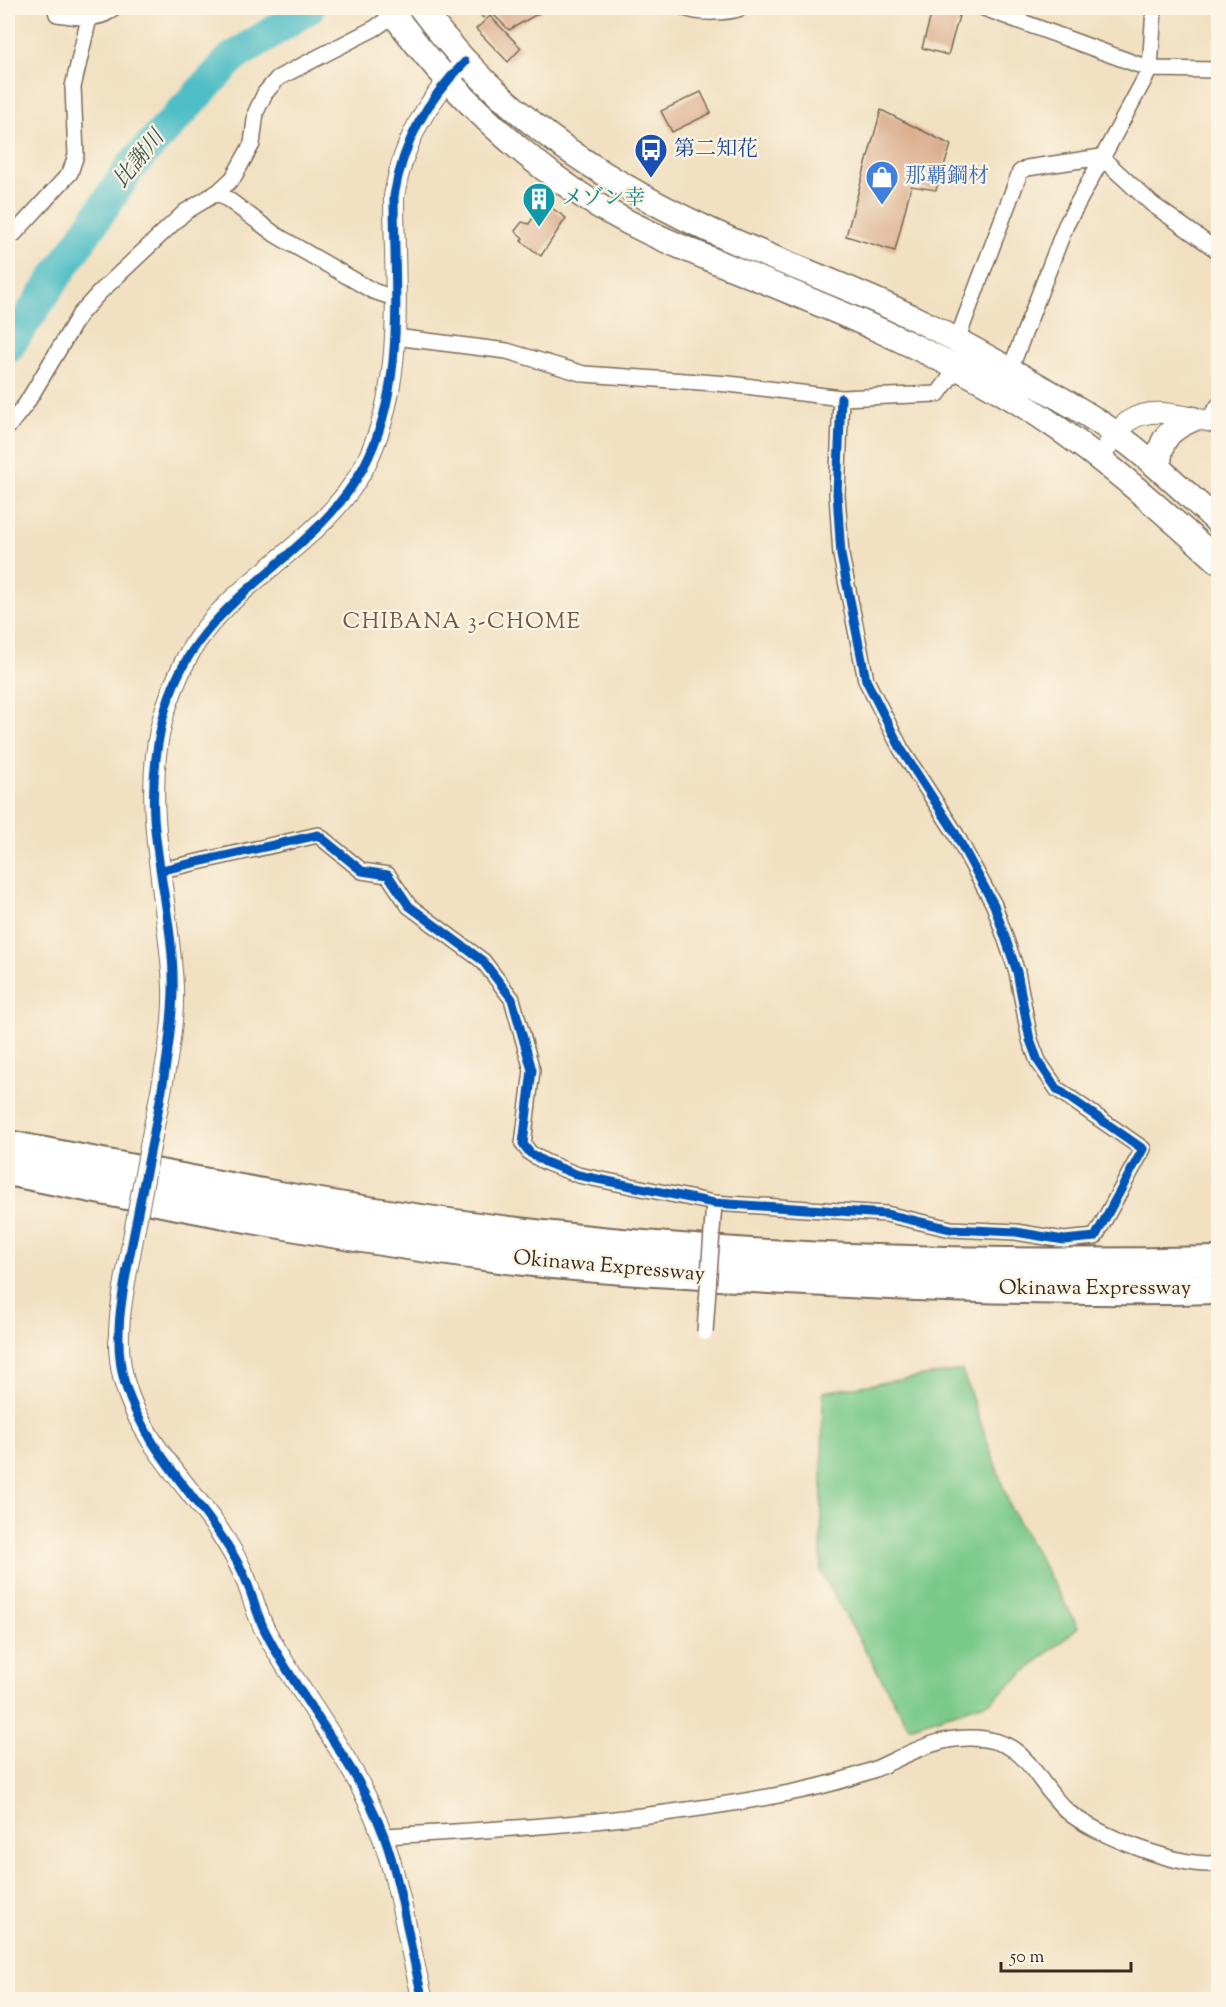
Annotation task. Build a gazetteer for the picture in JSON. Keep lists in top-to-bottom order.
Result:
{
  "streets": {
    "highway": ["Okinawa Expressway"]
  },
  "districts": ["CHIBANA 3-CHOME"],
  "water": ["比謝川"],
  "places": {
    "bus stop": ["第二知花"],
    "shop": ["那覇鋼材"],
    "building": ["メゾン幸"]
  },
  "scale_bar": "50 m"
}
